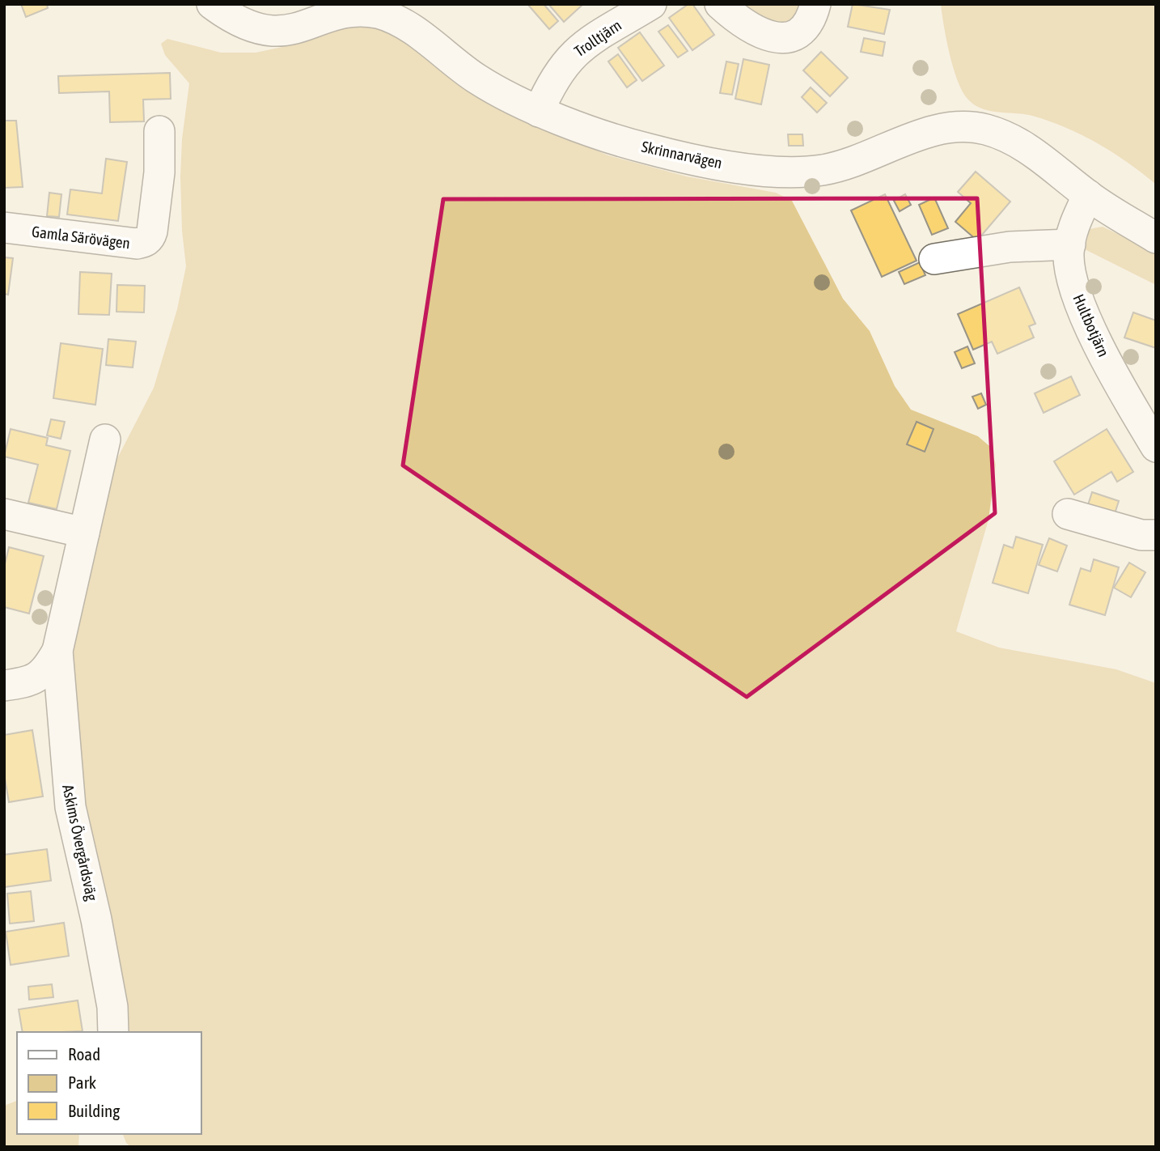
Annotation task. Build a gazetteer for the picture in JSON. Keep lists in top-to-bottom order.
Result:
{
  "streets": {
    "street": [
      "Trolltjärn",
      "Skrinnarvägen",
      "Gamla Särövägen",
      "Hultbotjärn",
      "Askims Övergårdsväg"
    ]
  },
  "crossings": [
    ["Trolltjärn", "Skrinnarvägen"],
    ["Skrinnarvägen", "Hultbotjärn"]
  ],
  "legend": ["Road", "Park", "Building"]
}
